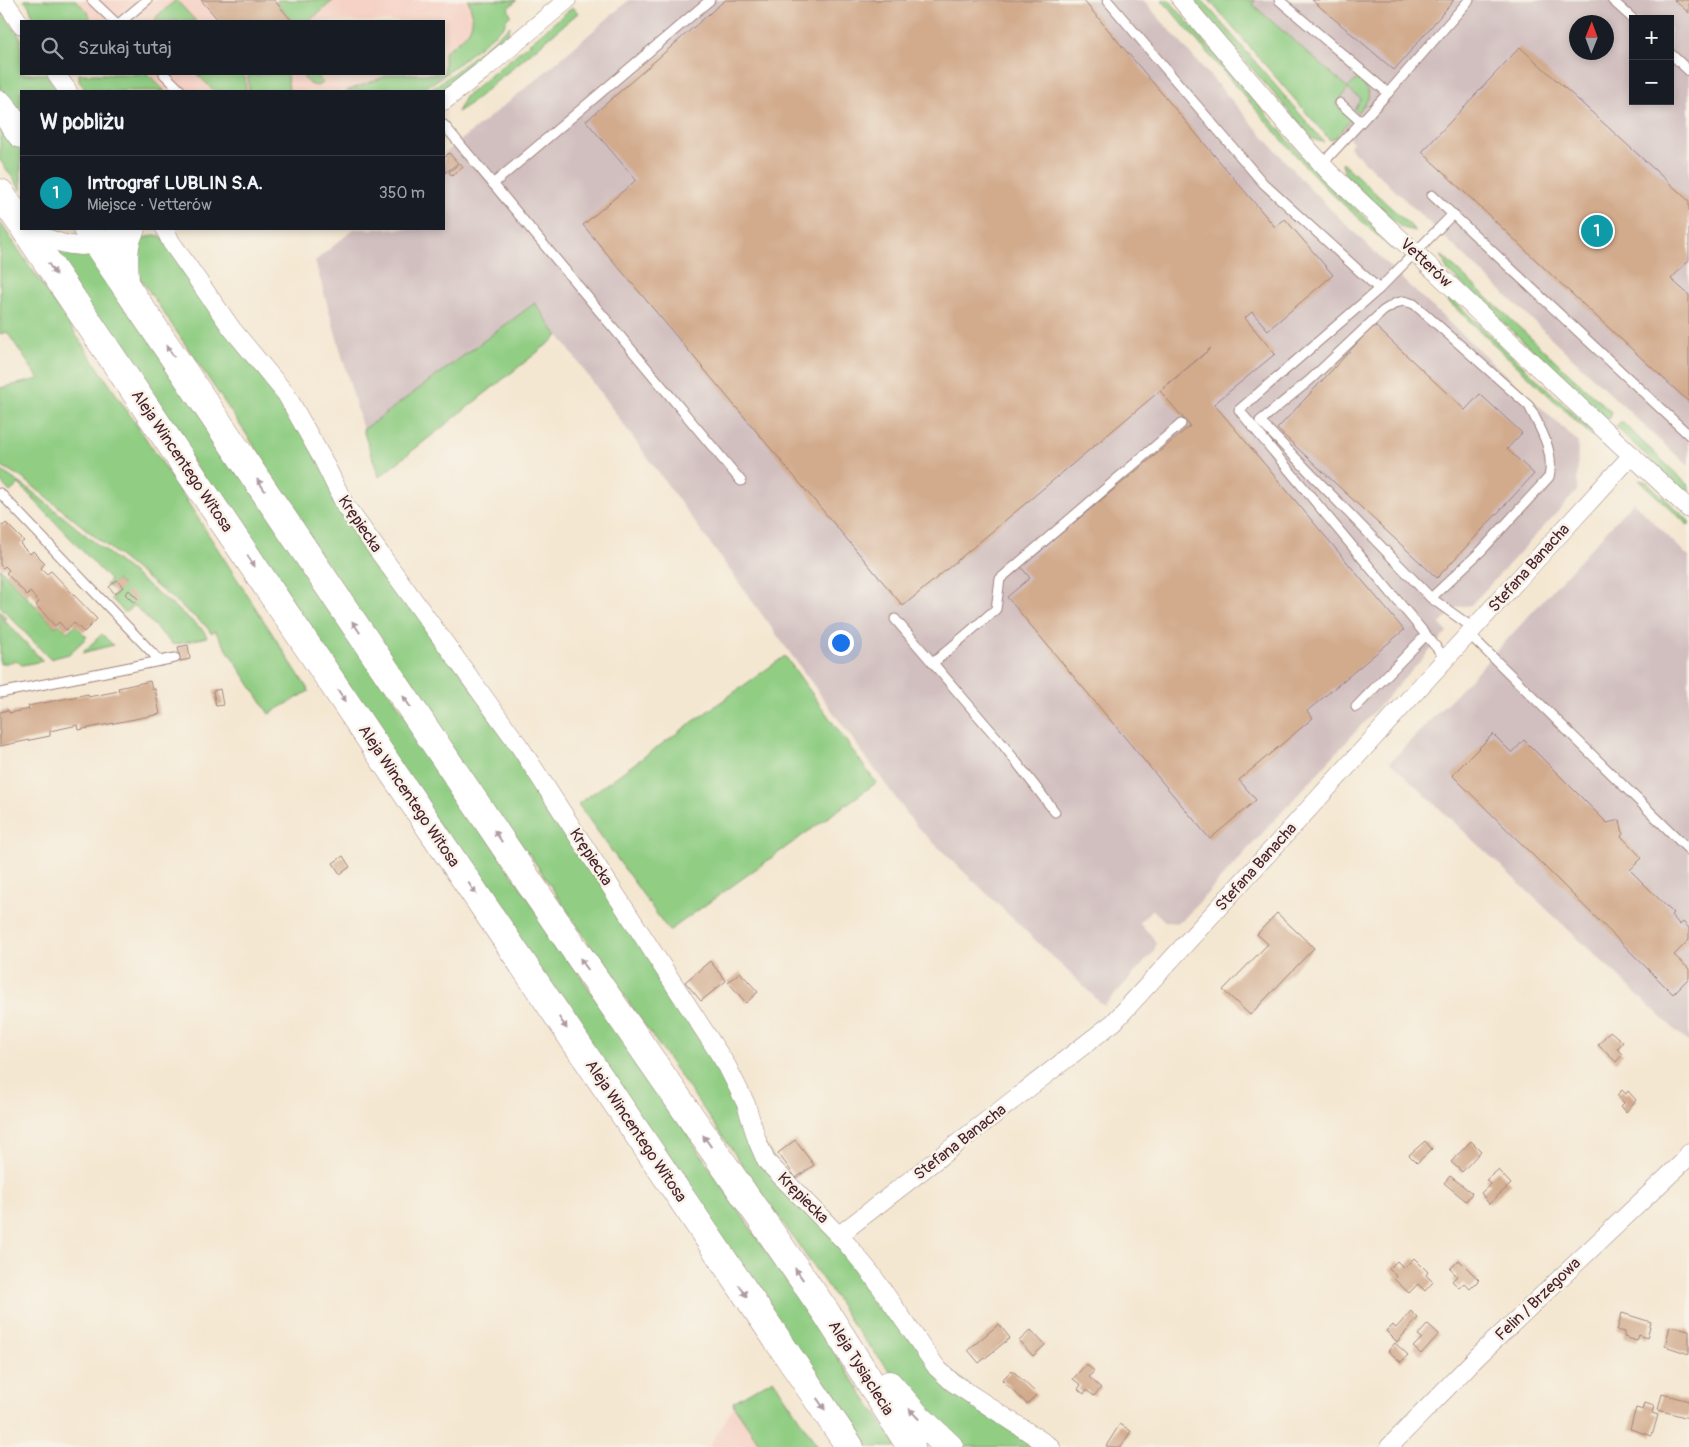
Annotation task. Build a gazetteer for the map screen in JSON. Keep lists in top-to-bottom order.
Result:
{
  "streets": {
    "main road": ["Aleja Wincentego Witosa", "Aleja Tysiąclecia"],
    "street": [
      "Vetterów",
      "Krępiecka",
      "Stefana Banacha",
      "Felin / Brzegowa"
    ]
  },
  "crossings": [
    ["Vetterów", "Stefana Banacha"],
    ["Krępiecka", "Stefana Banacha"]
  ],
  "one_way": ["Aleja Wincentego Witosa"],
  "north": "top",
  "page": {
    "map_buttons": ["+", "−"],
    "search": "Szukaj tutaj",
    "heading": "W pobliżu",
    "list": [
      {
        "mark": "1",
        "name": "Intrograf LUBLIN S.A.",
        "note": "Miejsce · Vetterów",
        "value": "350 m"
      }
    ],
    "pins": "1"
  }
}
